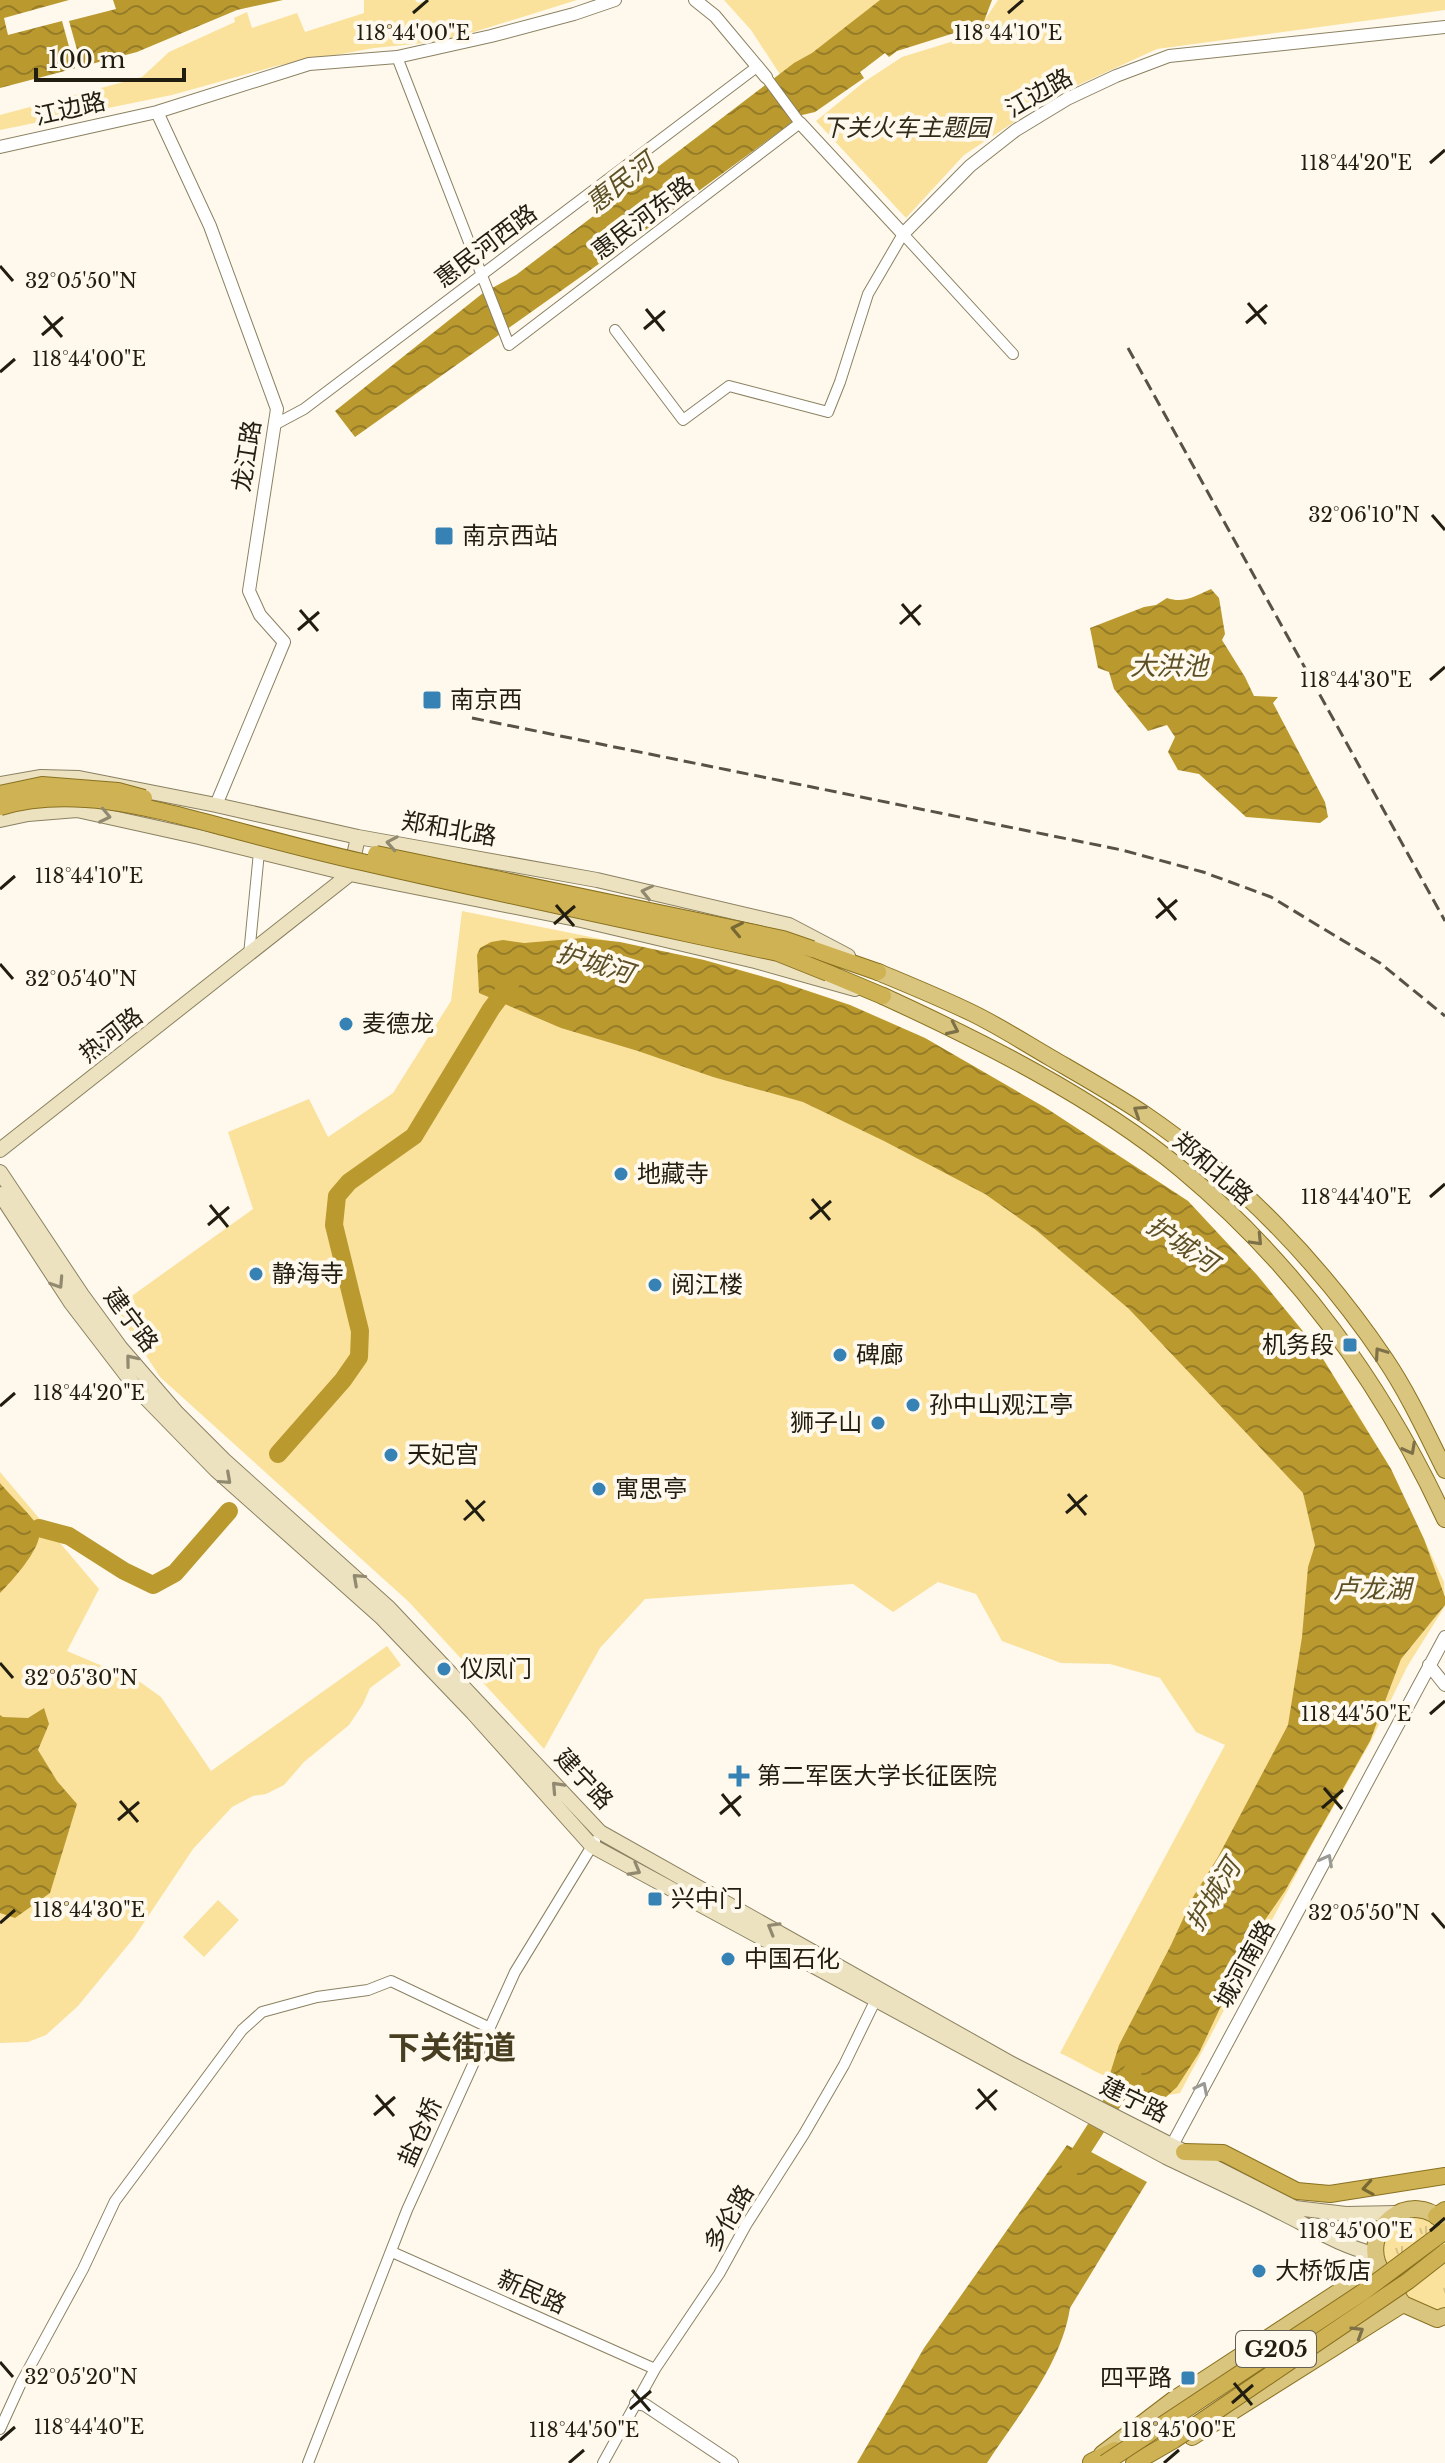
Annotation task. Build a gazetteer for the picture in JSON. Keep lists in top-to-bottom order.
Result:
{
  "streets": {
    "highway": ["郑和北路", "G205"],
    "main road": ["热河路", "建宁路"],
    "street": [
      "江边路",
      "惠民河东路",
      "惠民河西路",
      "龙江路",
      "城河南路",
      "盐仓桥",
      "多伦路",
      "新民路"
    ]
  },
  "crossings": [
    ["江边路", "龙江路"],
    ["惠民河东路", "惠民河西路"],
    ["惠民河西路", "龙江路"],
    ["龙江路", "郑和北路"],
    ["郑和北路", "热河路"],
    ["建宁路", "城河南路"],
    ["建宁路", "盐仓桥"],
    ["建宁路", "多伦路"],
    ["盐仓桥", "新民路"],
    ["多伦路", "新民路"]
  ],
  "one_way": ["城河南路"],
  "districts": ["下关街道"],
  "water": [
    "惠民河",
    "大洪池",
    "护城河",
    "卢龙湖"
  ],
  "parks": ["下关火车主题园"],
  "places": {
    "transit": [
      "南京西站",
      "南京西",
      "机务段",
      "兴中门",
      "四平路"
    ],
    "other": [
      "麦德龙",
      "地藏寺",
      "静海寺",
      "阅江楼",
      "碑廊",
      "孙中山观江亭",
      "狮子山",
      "天妃宫",
      "寓思亭",
      "仪凤门",
      "中国石化",
      "大桥饭店"
    ],
    "health": ["第二军医大学长征医院"]
  },
  "scale_bar": "100 m",
  "coordinates": [
    "118°44'00\"E",
    "118°44'10\"E",
    "118°44'20\"E",
    "32°05'50\"N",
    "32°06'10\"N",
    "118°44'30\"E",
    "32°05'40\"N",
    "118°44'40\"E",
    "32°05'30\"N",
    "118°44'50\"E",
    "118°45'00\"E",
    "32°05'20\"N"
  ]
}
